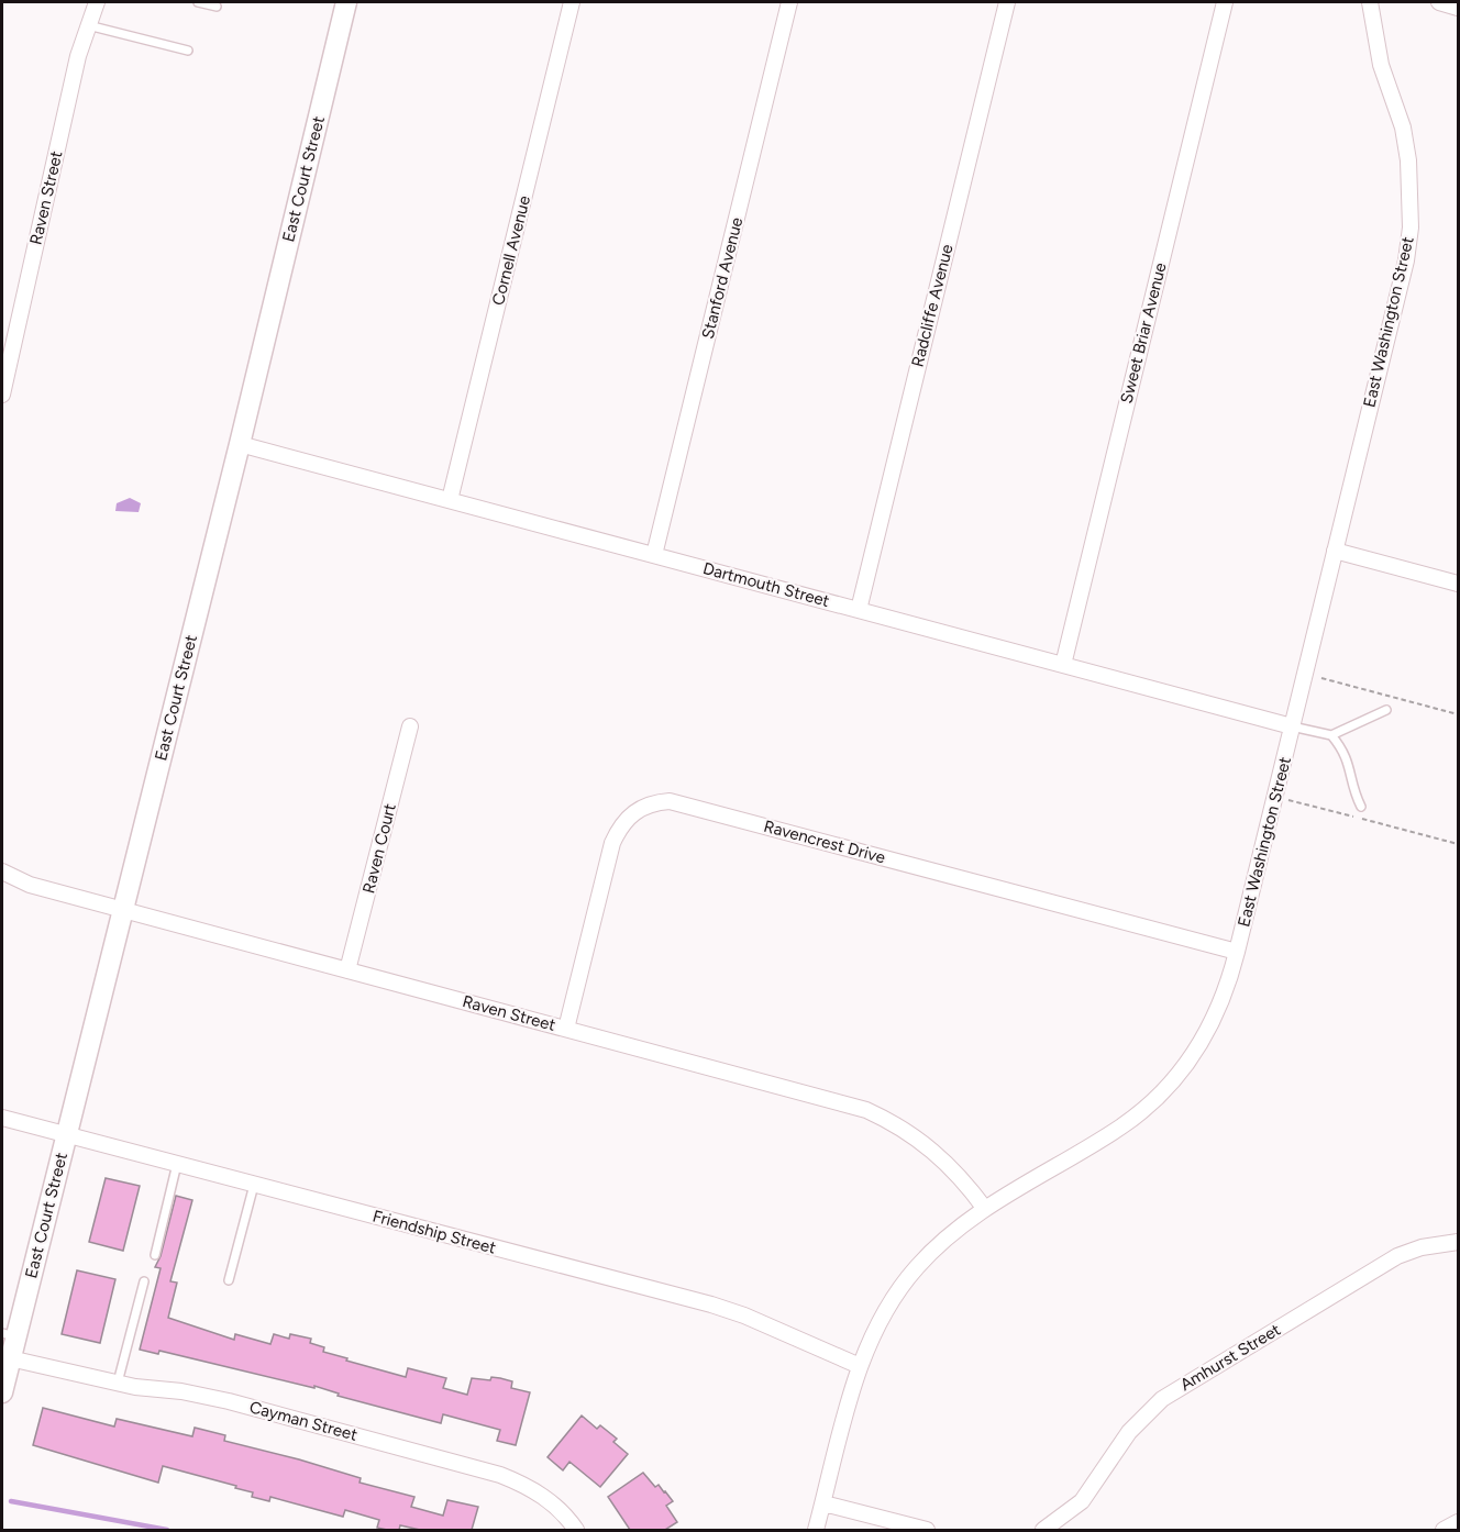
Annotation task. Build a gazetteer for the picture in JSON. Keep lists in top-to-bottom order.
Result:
{
  "streets": {
    "street": [
      "East Court Street",
      "Raven Street",
      "Cornell Avenue",
      "Stanford Avenue",
      "Radcliffe Avenue",
      "East Washington Street",
      "Sweet Briar Avenue",
      "Dartmouth Street",
      "Ravencrest Drive",
      "Raven Court",
      "Friendship Street",
      "Amhurst Street",
      "Cayman Street"
    ]
  },
  "crossings": [
    ["East Court Street", "Raven Street"],
    ["East Court Street", "Dartmouth Street"],
    ["East Court Street", "Friendship Street"],
    ["East Court Street", "Cayman Street"],
    ["Raven Street", "East Washington Street"],
    ["Raven Street", "Ravencrest Drive"],
    ["Raven Street", "Raven Court"],
    ["Cornell Avenue", "Dartmouth Street"],
    ["Stanford Avenue", "Dartmouth Street"],
    ["Radcliffe Avenue", "Dartmouth Street"],
    ["East Washington Street", "Dartmouth Street"],
    ["East Washington Street", "Ravencrest Drive"],
    ["East Washington Street", "Friendship Street"],
    ["Sweet Briar Avenue", "Dartmouth Street"]
  ]
}
